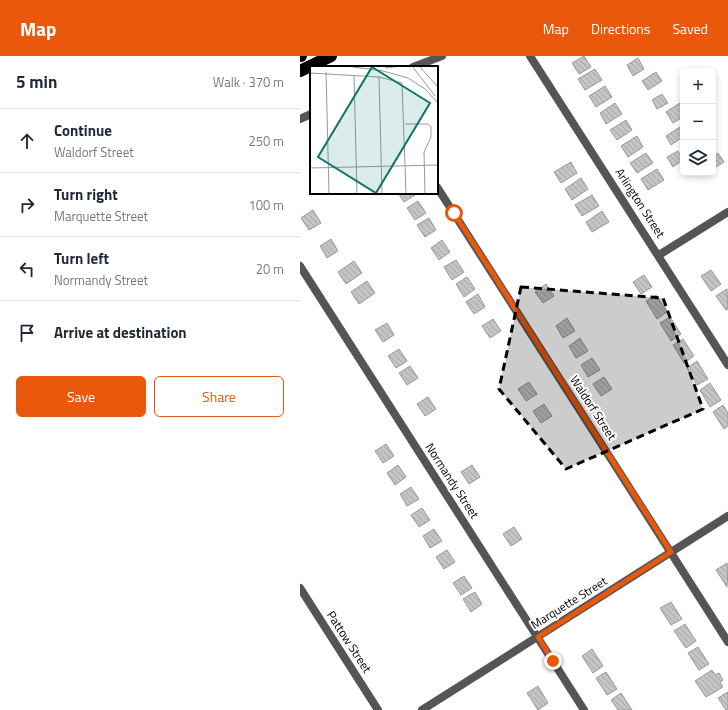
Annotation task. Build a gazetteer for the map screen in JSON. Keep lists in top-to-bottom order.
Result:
{
  "streets": {
    "street": [
      "Arlington Street",
      "Waldorf Street",
      "Normandy Street",
      "Marquette Street",
      "Pattow Street"
    ]
  },
  "crossings": [
    ["Waldorf Street", "Marquette Street"],
    ["Normandy Street", "Marquette Street"]
  ],
  "page": {
    "header": "Map",
    "nav": ["Map", "Directions", "Saved"],
    "heading": ["5 min", "Walk · 370 m"],
    "map_buttons": ["+", "−"],
    "list": [
      ["Continue", "Waldorf Street", "250 m"],
      ["Turn right", "Marquette Street", "100 m"],
      ["Turn left", "Normandy Street", "20 m"],
      "Arrive at destination"
    ],
    "buttons": ["Save", "Share"]
  }
}
